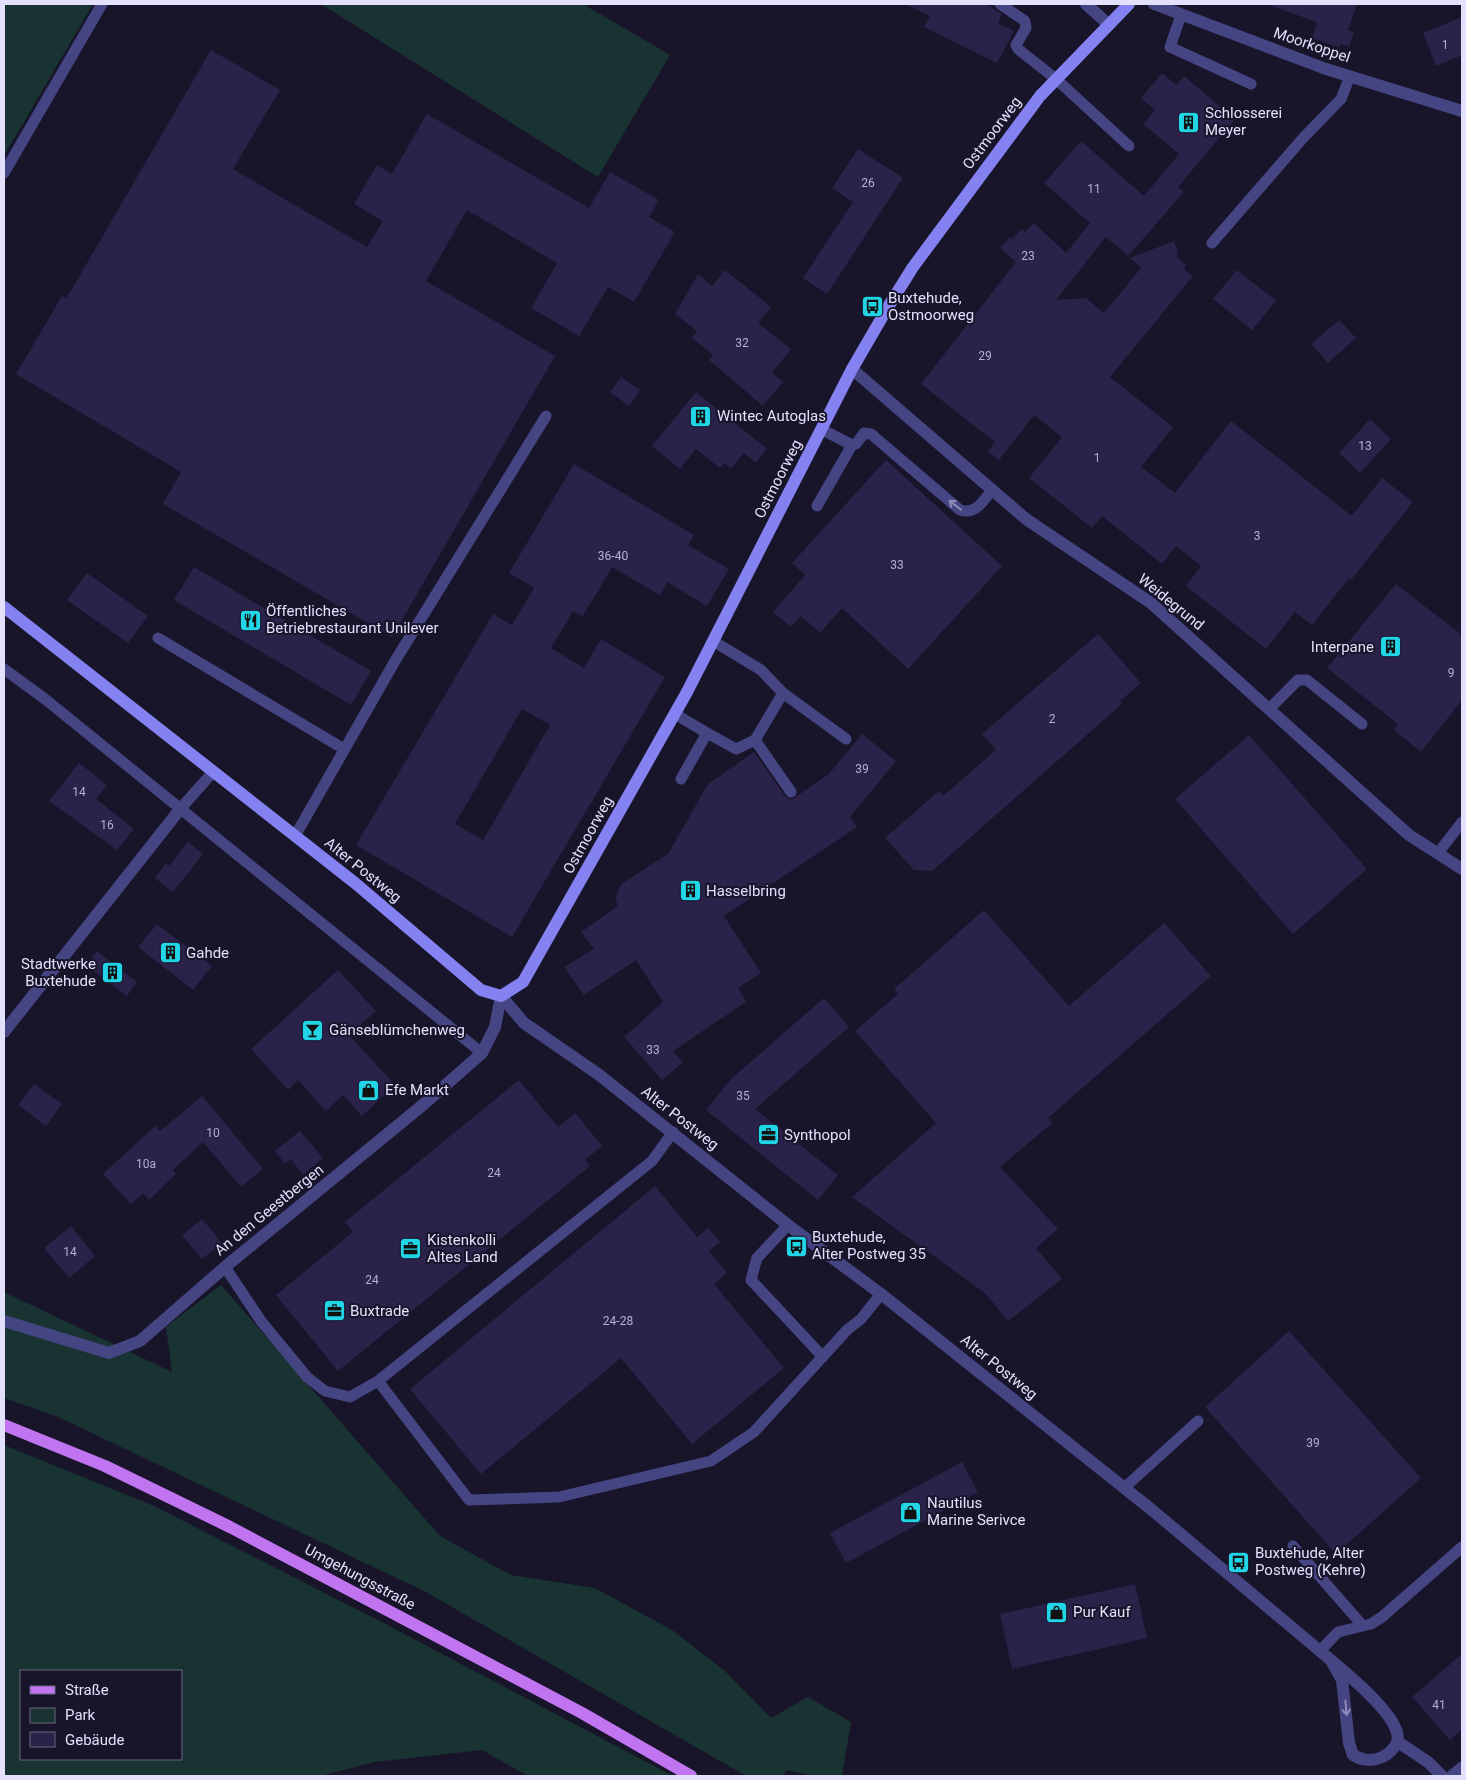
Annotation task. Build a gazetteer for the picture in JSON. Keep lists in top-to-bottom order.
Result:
{
  "streets": {
    "main road": ["Umgehungsstraße"],
    "street": [
      "Moorkoppel",
      "Ostmoorweg",
      "Weidegrund",
      "Alter Postweg",
      "An den Geestbergen"
    ]
  },
  "crossings": [
    ["Ostmoorweg", "Weidegrund"],
    ["Ostmoorweg", "Alter Postweg"],
    ["Ostmoorweg", "An den Geestbergen"],
    ["Alter Postweg", "An den Geestbergen"]
  ],
  "places": {
    "building": [
      "Schlosserei Meyer",
      "Wintec Autoglas",
      "Interpane",
      "Hasselbring",
      "Gahde",
      "Stadtwerke Buxtehude"
    ],
    "bus stop": ["Buxtehude, Ostmoorweg", "Buxtehude, Alter Postweg 35", "Buxtehude, Alter Postweg (Kehre)"],
    "restaurant": ["Öffentliches Betriebrestaurant Unilever"],
    "bar": ["Gänseblümchenweg"],
    "shop": ["Efe Markt", "Nautilus Marine Serivce", "Pur Kauf"],
    "office": ["Synthopol", "Kistenkolli Altes Land", "Buxtrade"]
  },
  "house_numbers": [
    "1",
    "26",
    "11",
    "23",
    "32",
    "29",
    "13",
    "1",
    "3",
    "36-40",
    "33",
    "9",
    "2",
    "39",
    "14",
    "16",
    "33",
    "35",
    "10",
    "10a",
    "24",
    "14",
    "24",
    "24-28",
    "39",
    "41"
  ],
  "legend": ["Straße", "Park", "Gebäude"]
}
